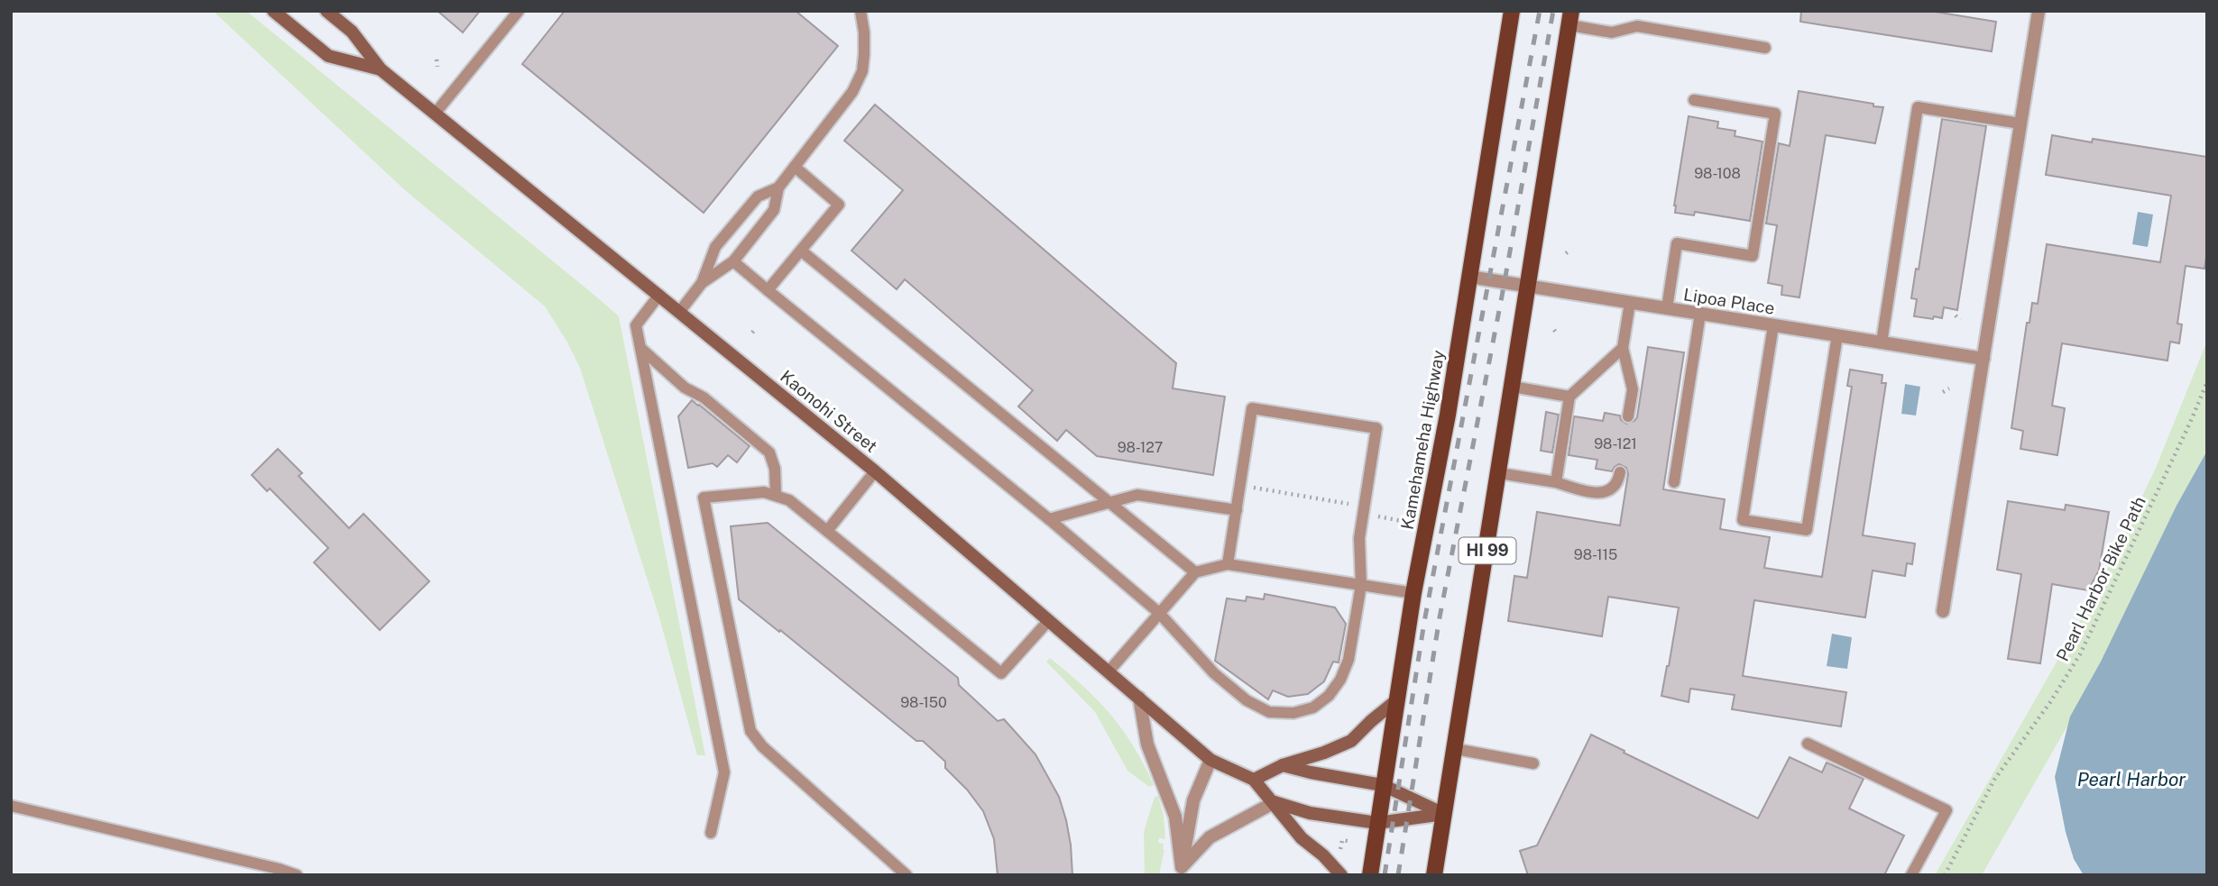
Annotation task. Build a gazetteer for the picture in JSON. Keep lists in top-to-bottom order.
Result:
{
  "streets": {
    "main road": ["Kamehameha Highway", "HI 99"],
    "street": ["Lipoa Place", "Kaonohi Street"],
    "path": ["Pearl Harbor Bike Path"]
  },
  "crossings": [
    ["Lipoa Place", "Kamehameha Highway"],
    ["Lipoa Place", "HI 99"]
  ],
  "water": ["Pearl Harbor"],
  "house_numbers": [
    "98-108",
    "98-121",
    "98-127",
    "98-115",
    "98-150"
  ]
}
